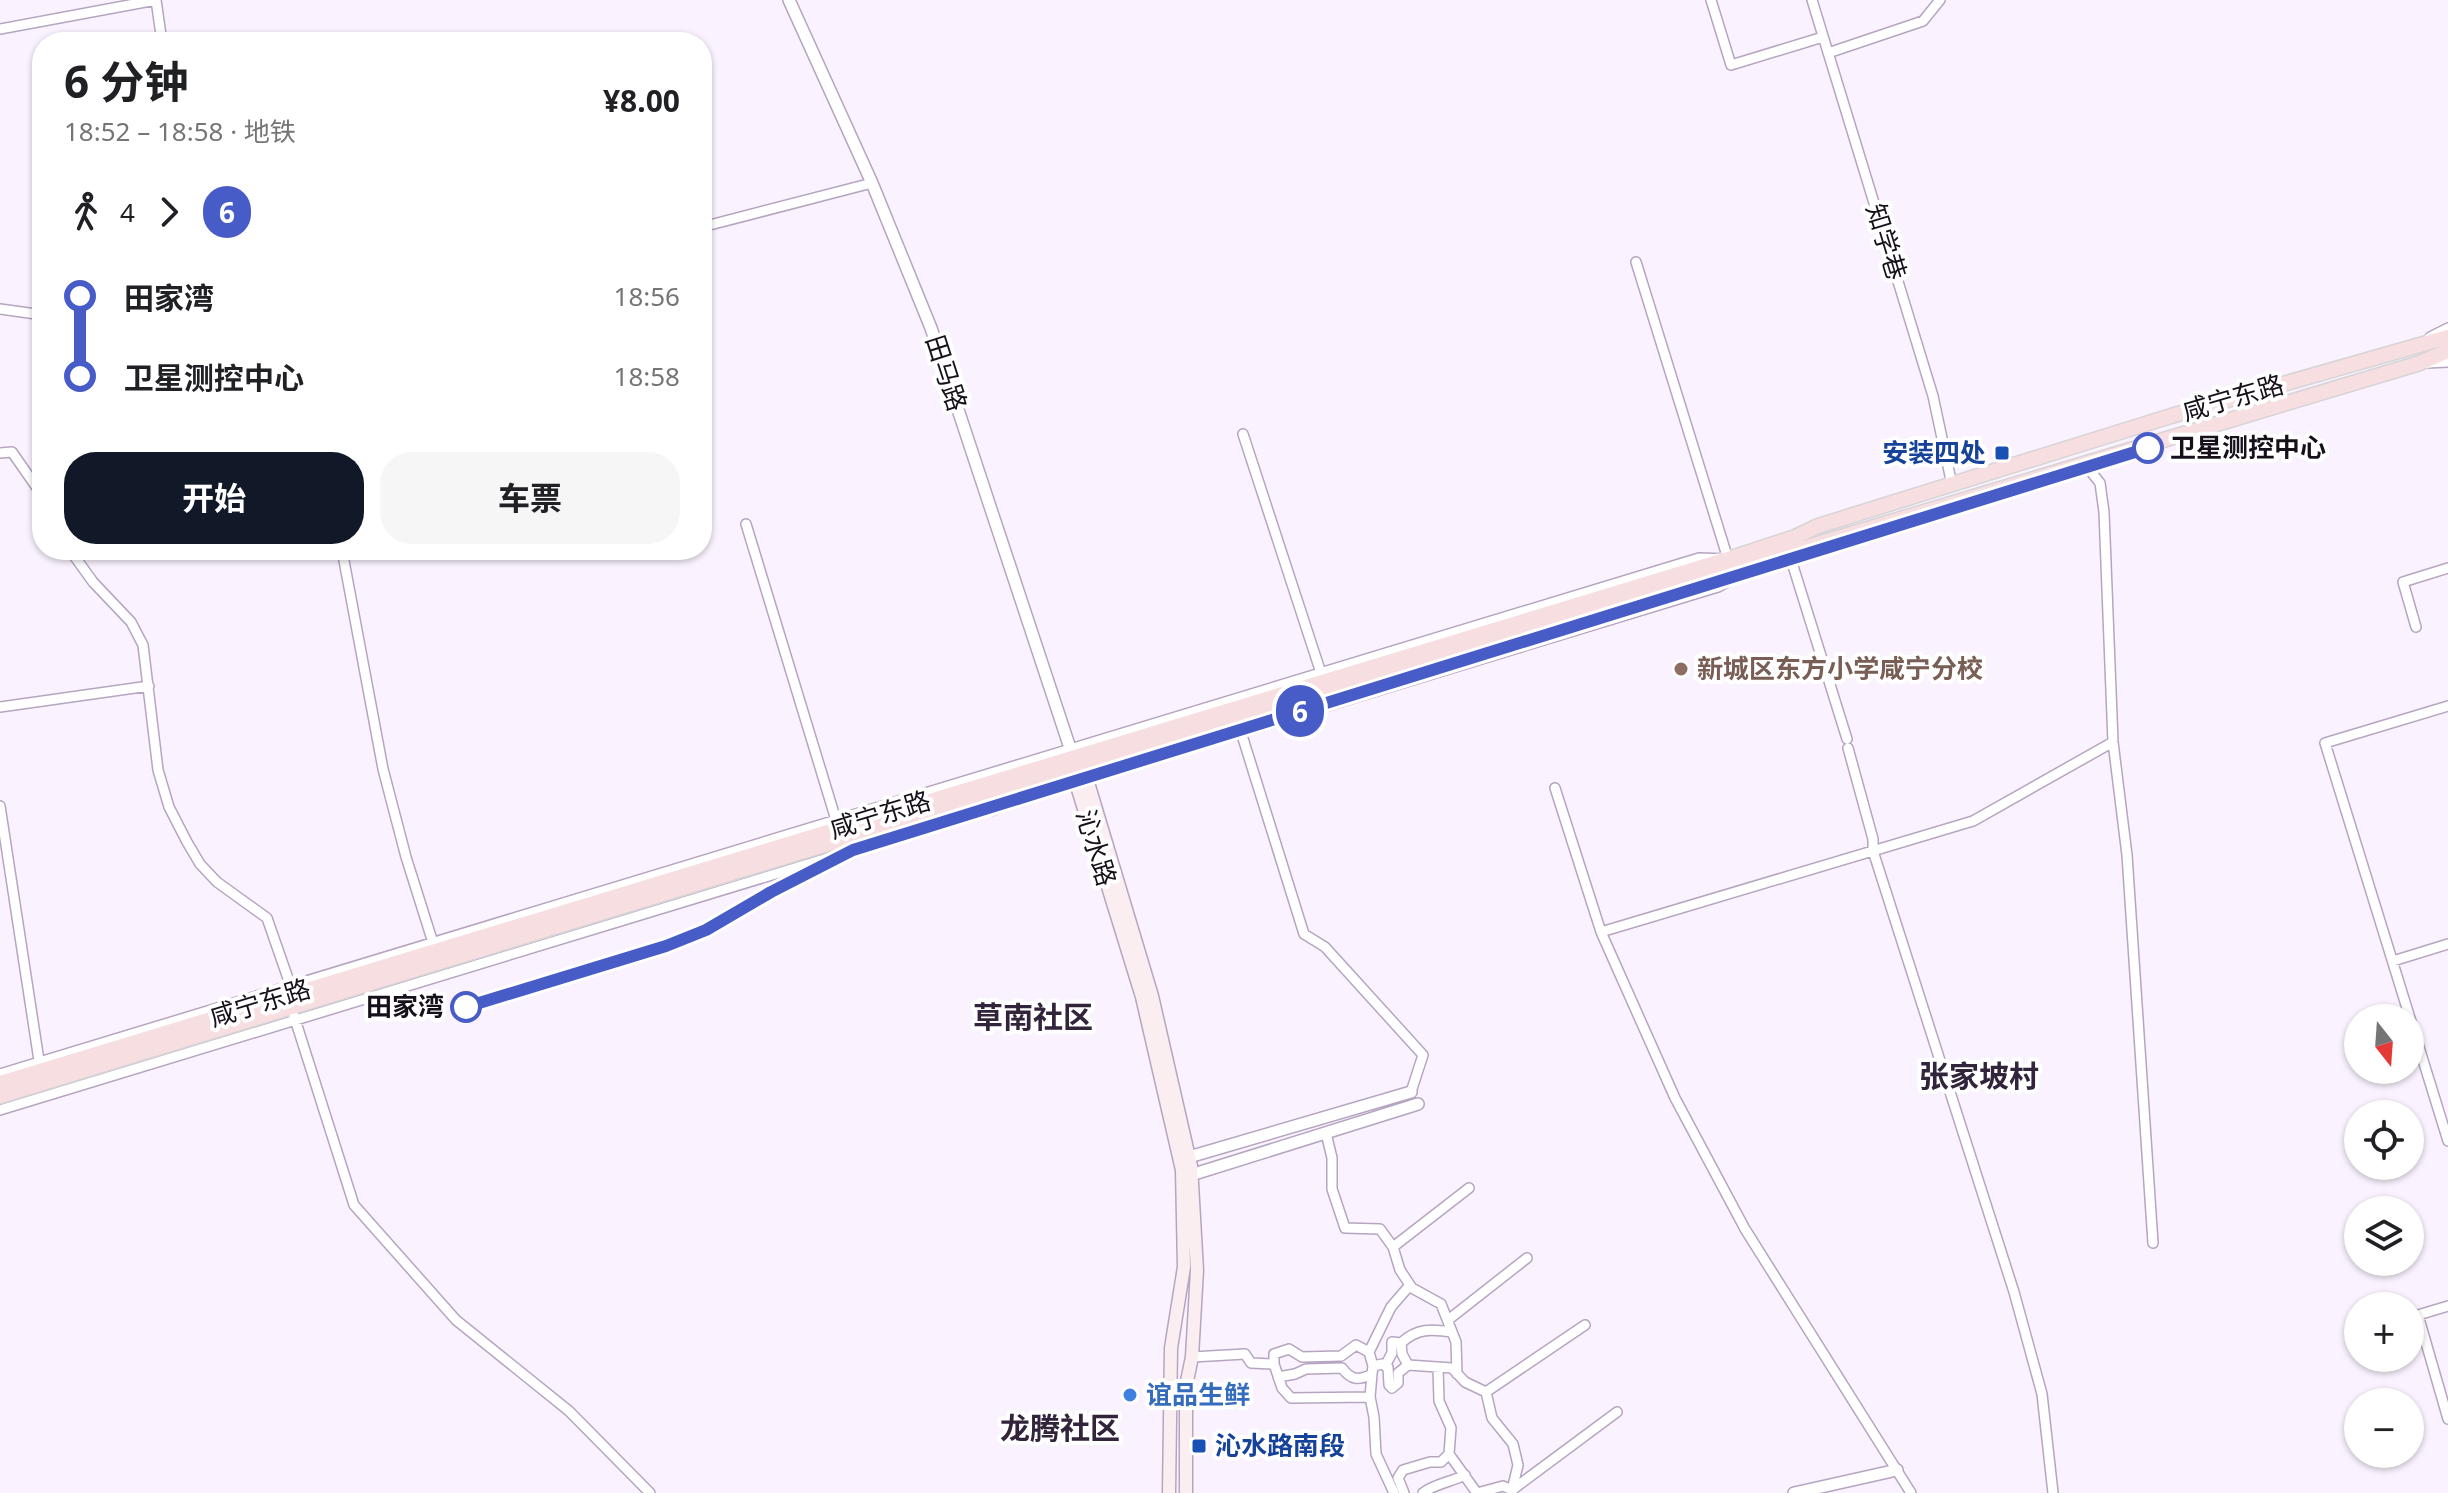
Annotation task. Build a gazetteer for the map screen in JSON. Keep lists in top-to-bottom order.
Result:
{
  "streets": {
    "main road": ["咸宁东路", "沁水路"],
    "street": ["知学巷", "田马路"]
  },
  "crossings": [
    ["知学巷", "咸宁东路"],
    ["田马路", "咸宁东路"],
    ["田马路", "沁水路"],
    ["咸宁东路", "沁水路"]
  ],
  "districts": ["草南社区", "张家坡村", "龙腾社区"],
  "places": {
    "other": [
      "卫星测控中心",
      "新城区东方小学咸宁分校",
      "田家湾",
      "谊品生鲜"
    ],
    "transit": ["安装四处", "沁水路南段"]
  },
  "lines": ["metro line 6"],
  "north": "bottom",
  "page": {
    "on_map": "6",
    "heading": ["6 分钟", "18:52 – 18:58 · 地铁", "¥8.00"],
    "legs": ["4", "6"],
    "list": [
      {
        "name": "田家湾",
        "value": "18:56"
      },
      {
        "name": "卫星测控中心",
        "value": "18:58"
      }
    ],
    "buttons": ["开始", "车票"],
    "map_buttons": ["+", "−"]
  }
}
